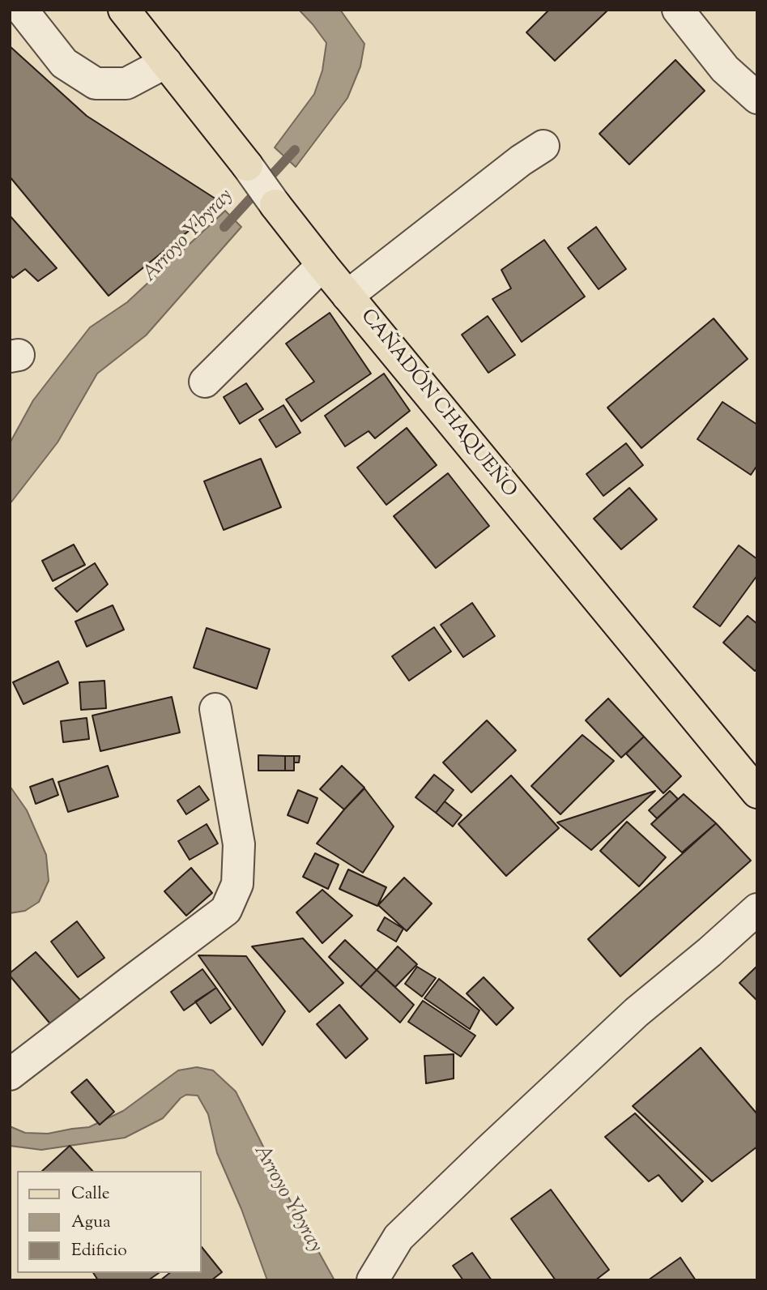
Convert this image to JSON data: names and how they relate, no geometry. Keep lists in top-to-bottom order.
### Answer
{
  "streets": {
    "main road": ["CAÑADÓN CHAQUEÑO"]
  },
  "water": ["Arroyo Ybyray"],
  "legend": ["Calle", "Agua", "Edificio"]
}
